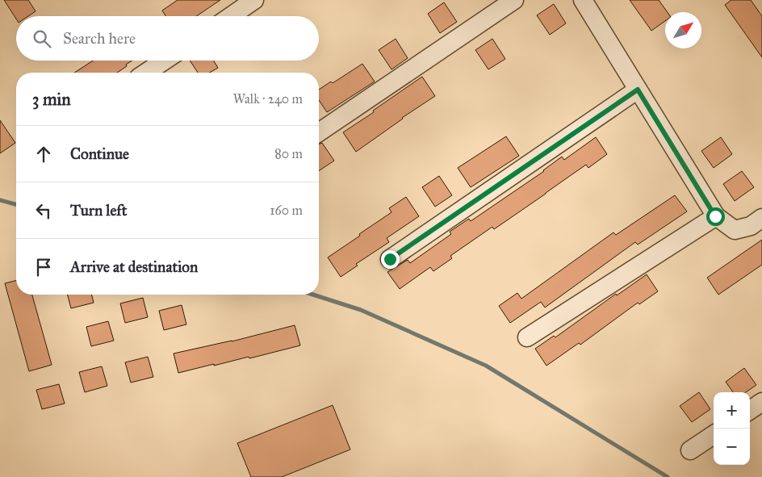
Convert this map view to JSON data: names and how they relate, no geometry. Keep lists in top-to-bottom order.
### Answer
{
  "north": "top right",
  "page": {
    "search": "Search here",
    "heading": ["3 min", "Walk · 240 m"],
    "list": [
      ["Continue", "80 m"],
      ["Turn left", "160 m"],
      "Arrive at destination"
    ],
    "map_buttons": ["+", "−"]
  }
}
